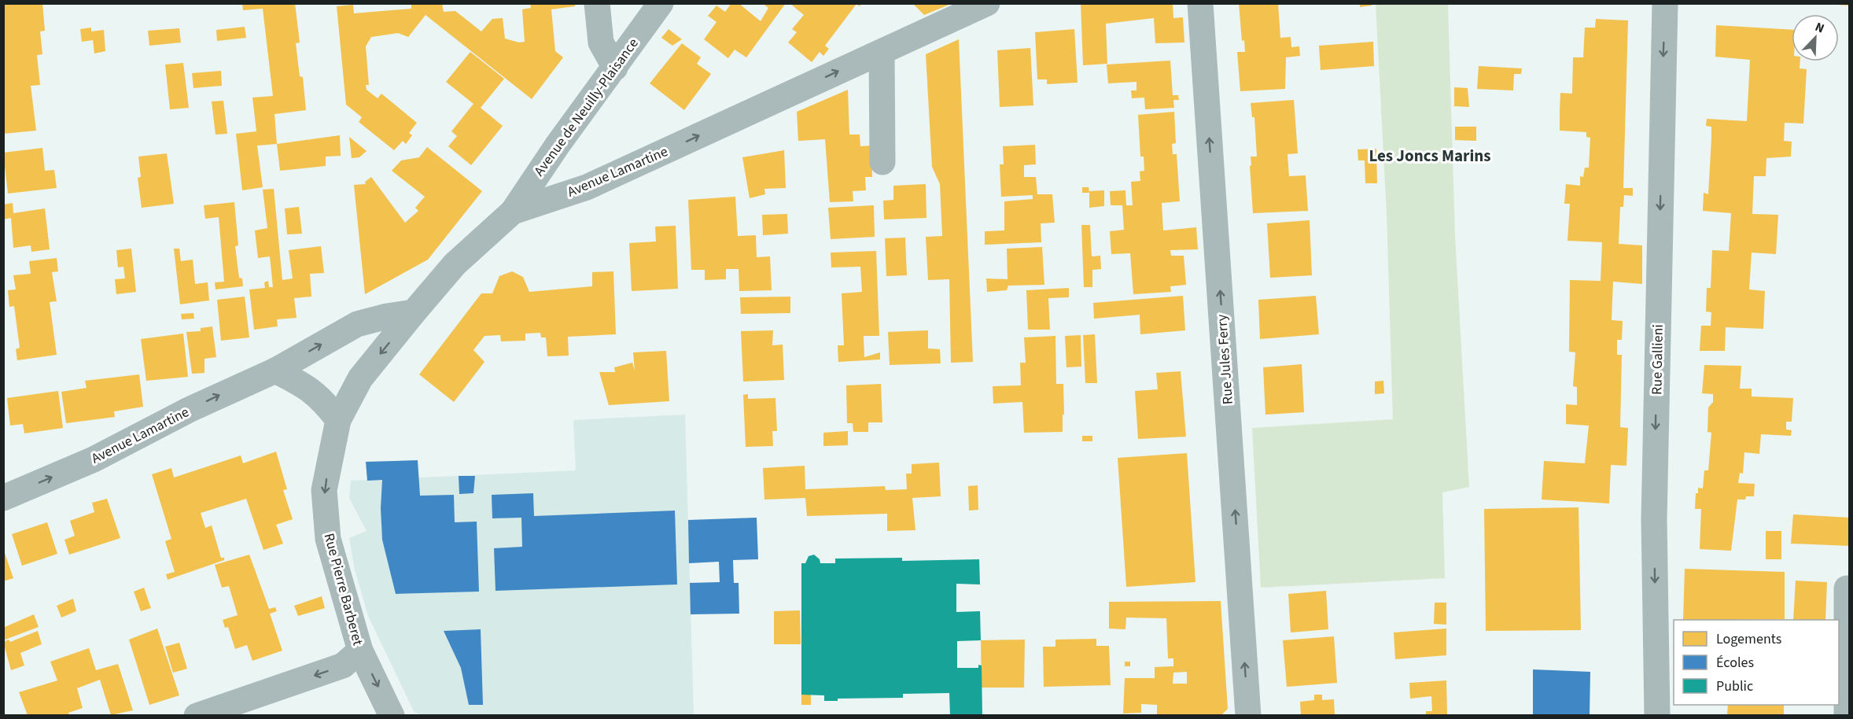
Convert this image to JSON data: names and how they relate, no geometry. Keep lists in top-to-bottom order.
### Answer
{
  "streets": {
    "street": [
      "Avenue de Neuilly-Plaisance",
      "Avenue Lamartine",
      "Rue Jules Ferry",
      "Rue Gallieni",
      "Rue Pierre Barberet"
    ]
  },
  "crossings": [
    ["Avenue de Neuilly-Plaisance", "Avenue Lamartine"],
    ["Avenue Lamartine", "Rue Pierre Barberet"]
  ],
  "one_way": [
    "Avenue Lamartine",
    "Rue Jules Ferry",
    "Rue Gallieni",
    "Rue Pierre Barberet"
  ],
  "districts": ["Les Joncs Marins"],
  "legend": ["Logements", "Écoles", "Public"],
  "north": "top right"
}
